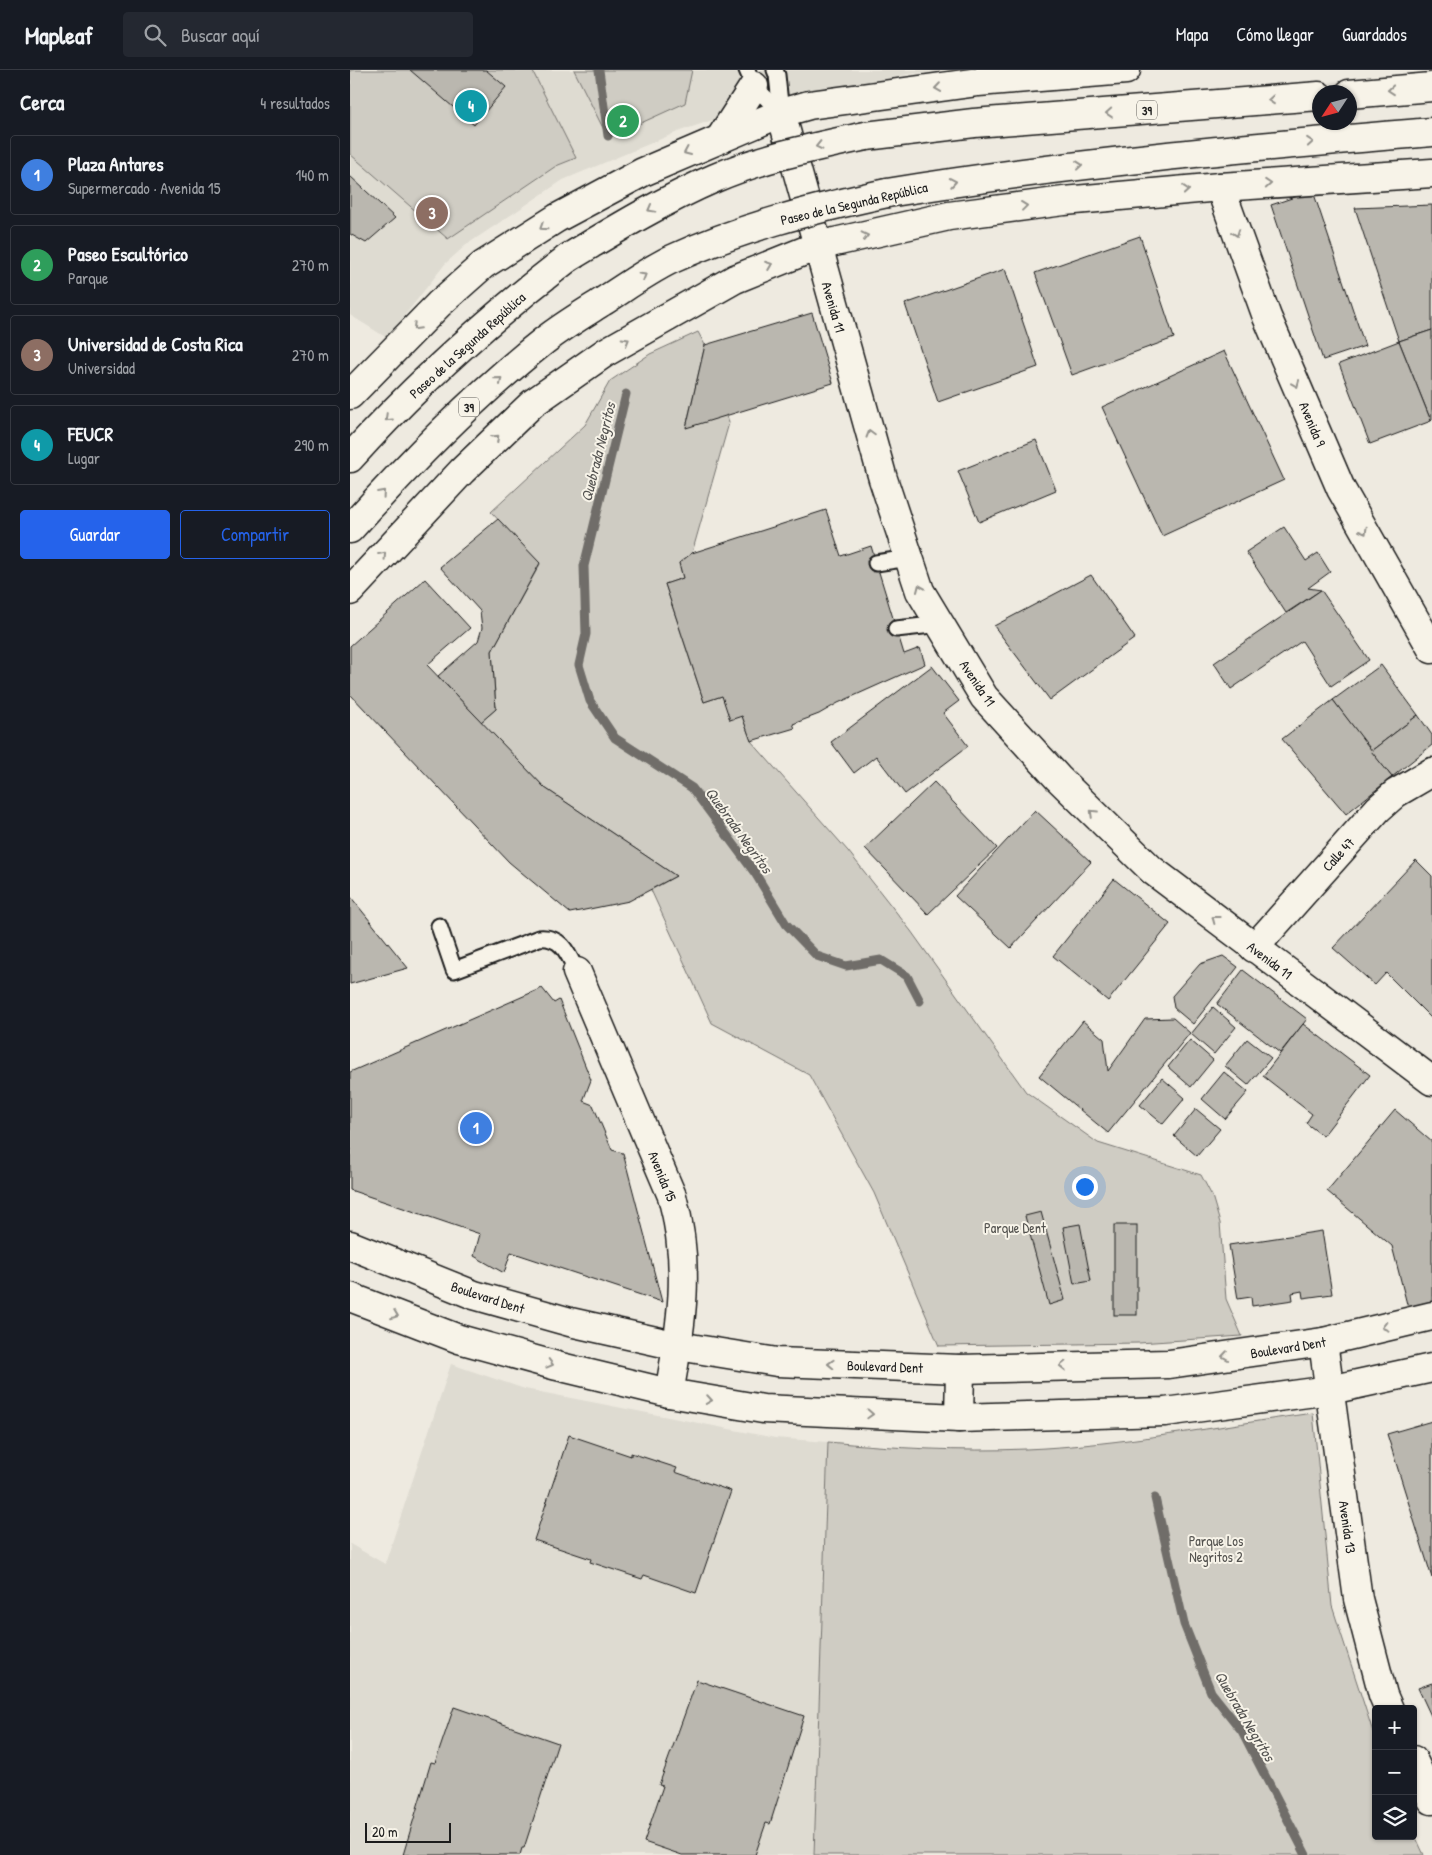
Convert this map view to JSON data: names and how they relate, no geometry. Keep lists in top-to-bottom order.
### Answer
{
  "streets": {
    "main road": [
      "39",
      "Paseo de la Segunda República",
      "Avenida 11",
      "Avenida 9",
      "Calle 47",
      "Avenida 15",
      "Boulevard Dent",
      "Avenida 13"
    ]
  },
  "crossings": [
    ["Avenida 11", "Calle 47"],
    ["Avenida 15", "Boulevard Dent"],
    ["Boulevard Dent", "Avenida 13"]
  ],
  "one_way": ["Avenida 11", "Avenida 9"],
  "water": ["Quebrada Negritos"],
  "parks": ["Parque Dent", "Parque Los Negritos 2"],
  "scale_bar": "20 m",
  "north": "bottom left",
  "page": {
    "header": "Mapleaf",
    "search": "Buscar aquí",
    "nav": ["Mapa", "Cómo llegar", "Guardados"],
    "heading": ["Cerca", "4 resultados"],
    "pins": [
      "4",
      "2",
      "3",
      "1"
    ],
    "list": [
      {
        "mark": "1",
        "name": "Plaza Antares",
        "note": "Supermercado · Avenida 15",
        "value": "140 m"
      },
      {
        "mark": "2",
        "name": "Paseo Escultórico",
        "note": "Parque",
        "value": "270 m"
      },
      {
        "mark": "3",
        "name": "Universidad de Costa Rica",
        "note": "Universidad",
        "value": "270 m"
      },
      {
        "mark": "4",
        "name": "FEUCR",
        "note": "Lugar",
        "value": "290 m"
      }
    ],
    "buttons": ["Guardar", "Compartir"],
    "map_buttons": ["+", "−"],
    "scale": "20 m"
  }
}
